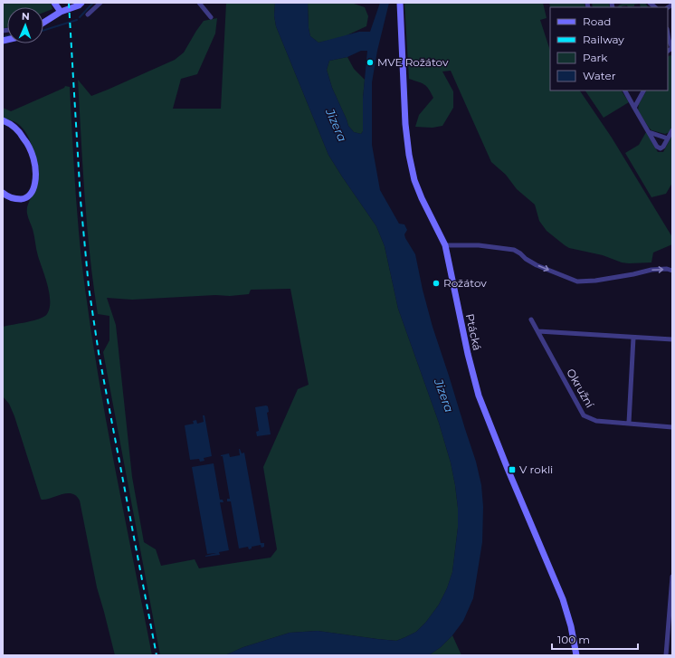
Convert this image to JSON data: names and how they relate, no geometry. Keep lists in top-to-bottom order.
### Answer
{
  "streets": {
    "street": ["Ptácká", "Okružní"]
  },
  "water": ["Jizera"],
  "places": {
    "other": ["MVE Rožátov", "Rožátov"],
    "transit": ["V rokli"]
  },
  "legend": [
    "Road",
    "Railway",
    "Park",
    "Water"
  ],
  "scale_bar": "100 m",
  "north": "top"
}
